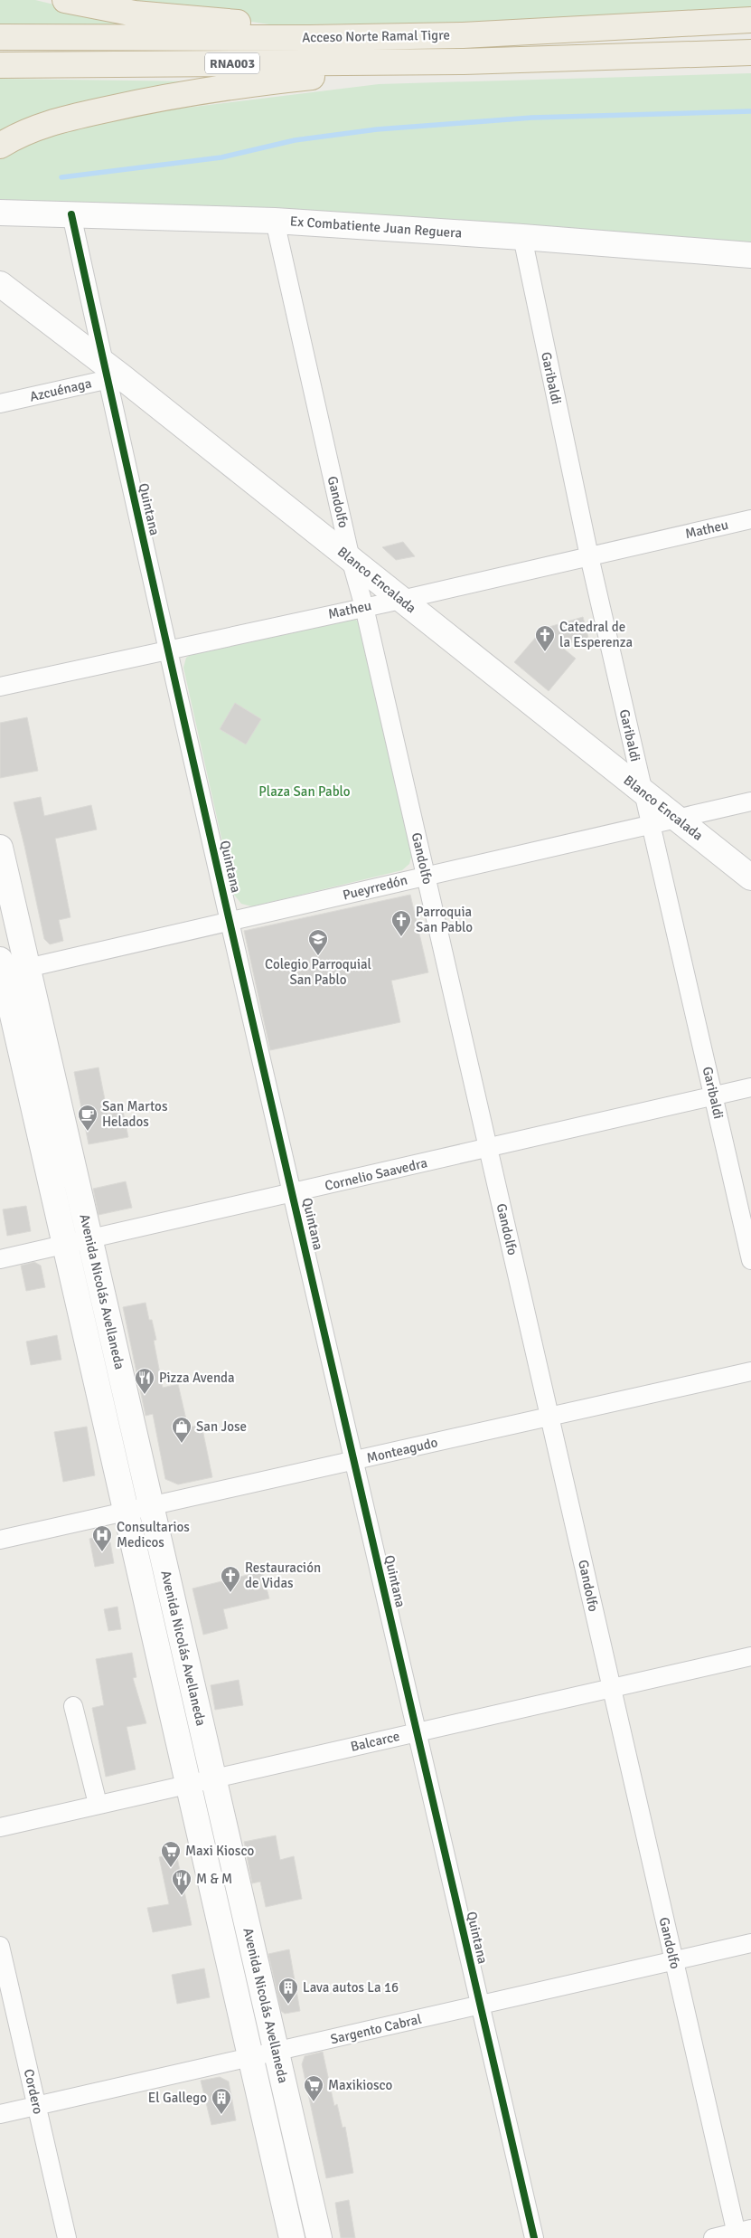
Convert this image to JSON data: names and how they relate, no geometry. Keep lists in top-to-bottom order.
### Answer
{
  "streets": {
    "highway": ["Acceso Norte Ramal Tigre", "RNA003"],
    "main road": ["Ex Combatiente Juan Reguera", "Blanco Encalada", "Avenida Nicolás Avellaneda"],
    "street": [
      "Garibaldi",
      "Azcuénaga",
      "Gandolfo",
      "Quintana",
      "Matheu",
      "Pueyrredón",
      "Cornelio Saavedra",
      "Monteagudo",
      "Balcarce",
      "Sargento Cabral",
      "Cordero"
    ]
  },
  "crossings": [
    ["Ex Combatiente Juan Reguera", "Garibaldi"],
    ["Ex Combatiente Juan Reguera", "Gandolfo"],
    ["Ex Combatiente Juan Reguera", "Quintana"],
    ["Garibaldi", "Matheu"],
    ["Garibaldi", "Blanco Encalada"],
    ["Garibaldi", "Pueyrredón"],
    ["Garibaldi", "Cornelio Saavedra"],
    ["Azcuénaga", "Quintana"],
    ["Azcuénaga", "Blanco Encalada"],
    ["Gandolfo", "Matheu"],
    ["Gandolfo", "Blanco Encalada"],
    ["Gandolfo", "Pueyrredón"],
    ["Gandolfo", "Cornelio Saavedra"],
    ["Gandolfo", "Monteagudo"],
    ["Gandolfo", "Balcarce"],
    ["Gandolfo", "Sargento Cabral"],
    ["Quintana", "Matheu"],
    ["Quintana", "Blanco Encalada"],
    ["Quintana", "Pueyrredón"],
    ["Quintana", "Cornelio Saavedra"],
    ["Quintana", "Monteagudo"],
    ["Quintana", "Balcarce"],
    ["Quintana", "Sargento Cabral"],
    ["Matheu", "Blanco Encalada"],
    ["Blanco Encalada", "Pueyrredón"],
    ["Pueyrredón", "Avenida Nicolás Avellaneda"],
    ["Cornelio Saavedra", "Avenida Nicolás Avellaneda"],
    ["Avenida Nicolás Avellaneda", "Monteagudo"],
    ["Avenida Nicolás Avellaneda", "Balcarce"],
    ["Avenida Nicolás Avellaneda", "Sargento Cabral"],
    ["Sargento Cabral", "Cordero"]
  ],
  "parks": ["Plaza San Pablo"],
  "places": {
    "church": ["Catedral de la Esperenza", "Parroquia San Pablo", "Restauración de Vidas"],
    "school or university": ["Colegio Parroquial San Pablo"],
    "cafe": ["San Martos Helados"],
    "restaurant": ["Pizza Avenda", "M & M"],
    "shop": ["San Jose"],
    "hospital": ["Consultarios Medicos"],
    "supermarket": ["Maxi Kiosco", "Maxikiosco"],
    "building": ["Lava autos La 16", "El Gallego"]
  }
}
